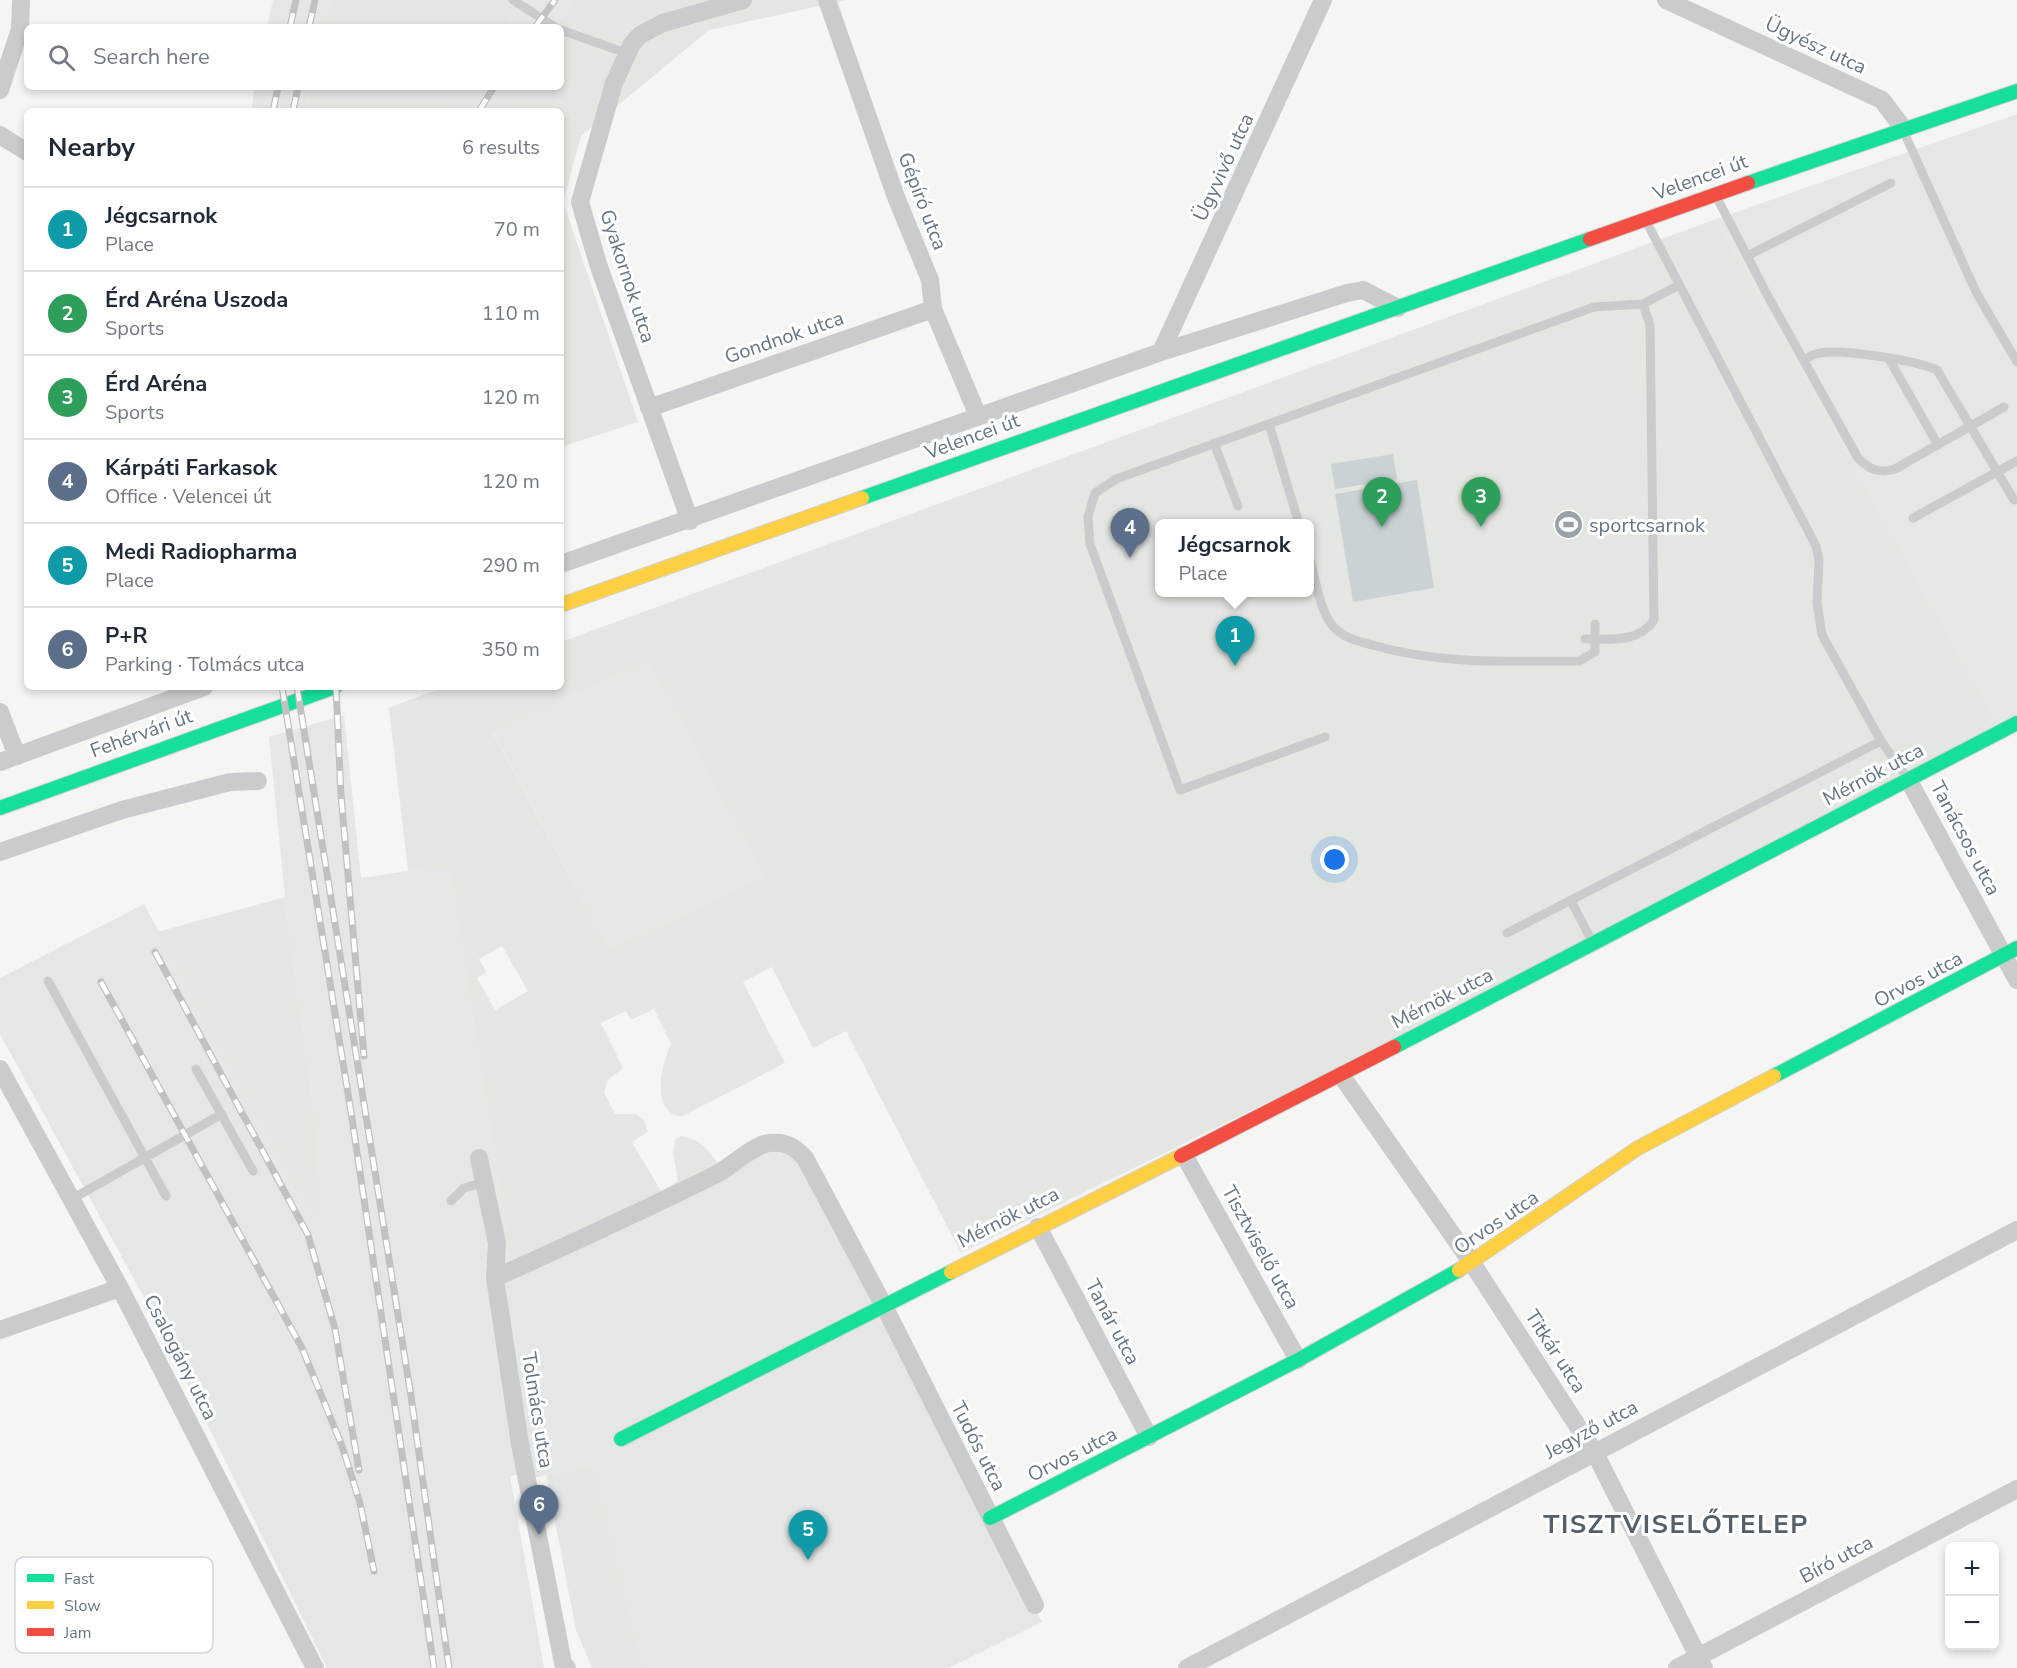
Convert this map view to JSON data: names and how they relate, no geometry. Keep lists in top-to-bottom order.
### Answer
{
  "streets": {
    "street": [
      "Ügyész utca",
      "Ügyvivő utca",
      "Velencei út",
      "Gépíró utca",
      "Gyakornok utca",
      "Gondnok utca",
      "Fehérvári út",
      "Mérnök utca",
      "Tanácsos utca",
      "Orvos utca",
      "Tisztviselő utca",
      "Tanár utca",
      "Titkár utca",
      "Csalogány utca",
      "Tolmács utca",
      "Jegyző utca",
      "Tudós utca",
      "Bíró utca"
    ]
  },
  "crossings": [
    ["Ügyész utca", "Velencei út"],
    ["Ügyvivő utca", "Velencei út"],
    ["Velencei út", "Gépíró utca"],
    ["Velencei út", "Gyakornok utca"],
    ["Gépíró utca", "Gondnok utca"],
    ["Gyakornok utca", "Gondnok utca"],
    ["Mérnök utca", "Tanácsos utca"],
    ["Mérnök utca", "Tisztviselő utca"],
    ["Mérnök utca", "Tanár utca"],
    ["Mérnök utca", "Titkár utca"],
    ["Mérnök utca", "Tudós utca"],
    ["Tanácsos utca", "Orvos utca"],
    ["Orvos utca", "Tisztviselő utca"],
    ["Orvos utca", "Tanár utca"],
    ["Orvos utca", "Titkár utca"],
    ["Orvos utca", "Tudós utca"],
    ["Titkár utca", "Jegyző utca"],
    ["Titkár utca", "Bíró utca"]
  ],
  "districts": ["TISZTVISELŐTELEP"],
  "places": {
    "sports": ["sportcsarnok"]
  },
  "legend": ["Fast", "Slow", "Jam"],
  "page": {
    "search": "Search here",
    "heading": ["Nearby", "6 results"],
    "list": [
      {
        "mark": "1",
        "name": "Jégcsarnok",
        "note": "Place",
        "value": "70 m"
      },
      {
        "mark": "2",
        "name": "Érd Aréna Uszoda",
        "note": "Sports",
        "value": "110 m"
      },
      {
        "mark": "3",
        "name": "Érd Aréna",
        "note": "Sports",
        "value": "120 m"
      },
      {
        "mark": "4",
        "name": "Kárpáti Farkasok",
        "note": "Office · Velencei út",
        "value": "120 m"
      },
      {
        "mark": "5",
        "name": "Medi Radiopharma",
        "note": "Place",
        "value": "290 m"
      },
      {
        "mark": "6",
        "name": "P+R",
        "note": "Parking · Tolmács utca",
        "value": "350 m"
      }
    ],
    "pins": [
      "2",
      "3",
      "4",
      "1",
      "6",
      "5"
    ],
    "popup": ["Jégcsarnok", "Place"],
    "map_buttons": ["+", "−"]
  }
}
